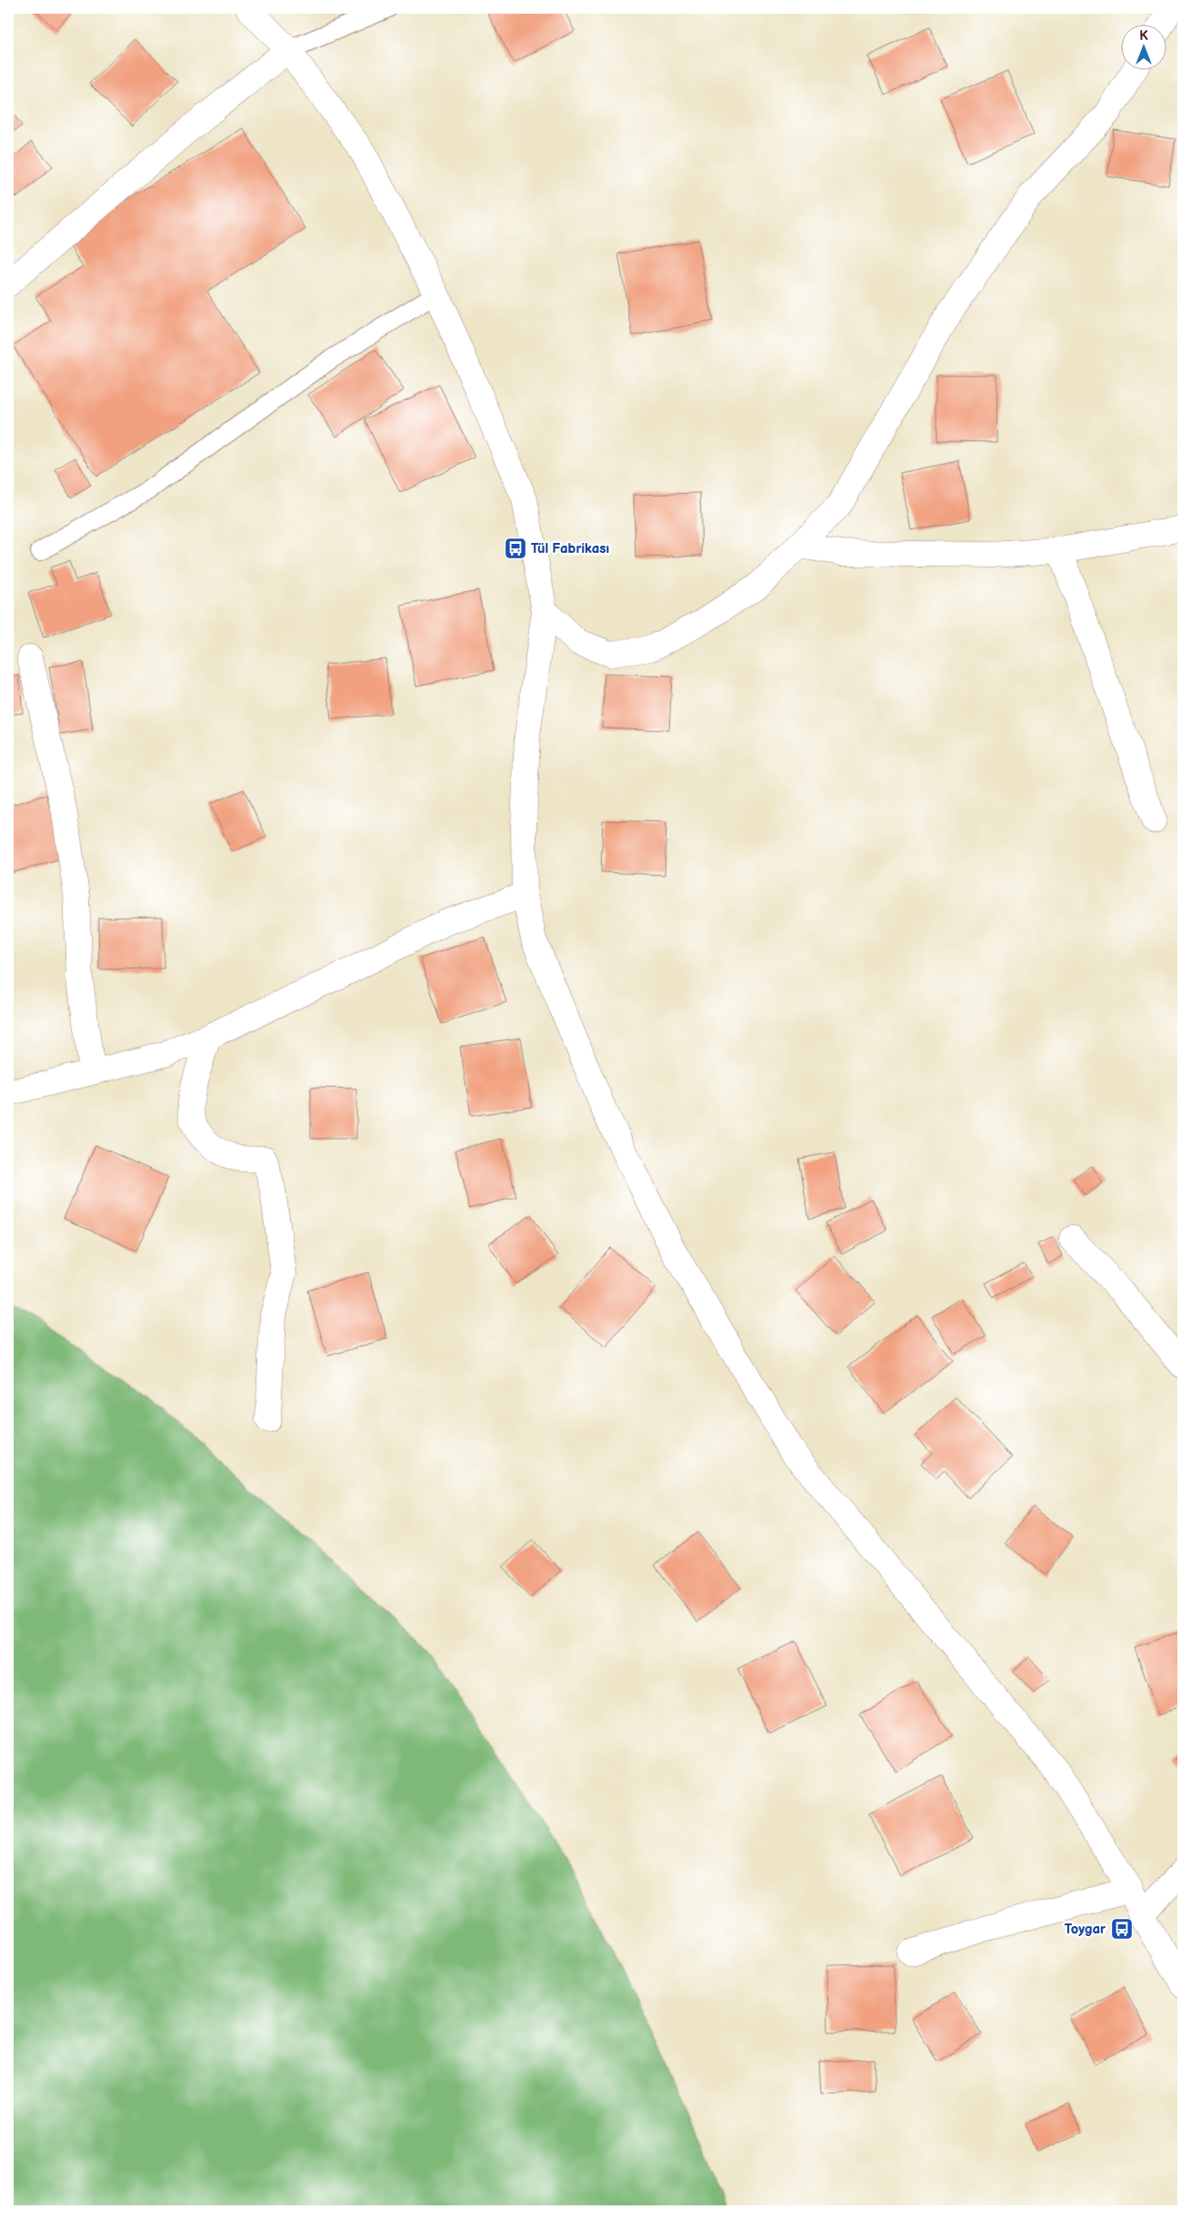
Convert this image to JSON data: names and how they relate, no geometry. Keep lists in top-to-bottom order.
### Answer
{
  "places": {
    "bus stop": ["Tül Fabrikası", "Toygar"]
  },
  "north": "top"
}
